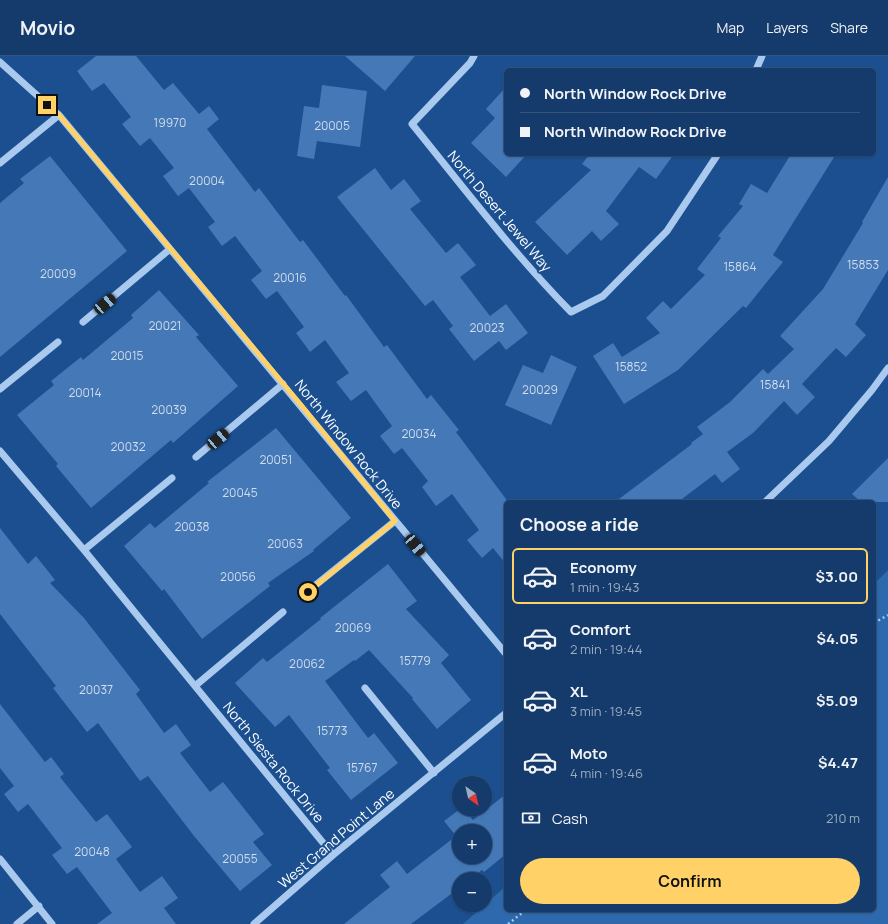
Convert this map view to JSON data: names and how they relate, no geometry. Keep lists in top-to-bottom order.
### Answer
{
  "streets": {
    "street": [
      "North Desert Jewel Way",
      "North Window Rock Drive",
      "North Siesta Rock Drive",
      "West Grand Point Lane"
    ]
  },
  "crossings": [
    ["North Siesta Rock Drive", "West Grand Point Lane"]
  ],
  "house_numbers": [
    "19970",
    "20005",
    "20004",
    "15853",
    "15864",
    "20009",
    "20016",
    "20021",
    "20023",
    "20015",
    "15852",
    "15841",
    "20029",
    "20014",
    "20039",
    "20034",
    "20032",
    "20051",
    "20045",
    "20038",
    "20063",
    "20056",
    "20069",
    "15779",
    "20062",
    "20037",
    "15773",
    "15767",
    "20048",
    "20055"
  ],
  "north": "bottom right",
  "page": {
    "header": "Movio",
    "nav": ["Map", "Layers", "Share"],
    "banner": ["North Window Rock Drive", "North Window Rock Drive"],
    "heading": "Choose a ride",
    "list": [
      {
        "name": "Economy",
        "note": "1 min · 19:43",
        "value": "$3.00"
      },
      {
        "name": "Comfort",
        "note": "2 min · 19:44",
        "value": "$4.05"
      },
      {
        "name": "XL",
        "note": "3 min · 19:45",
        "value": "$5.09"
      },
      {
        "name": "Moto",
        "note": "4 min · 19:46",
        "value": "$4.47"
      }
    ],
    "map_buttons": ["+", "−"],
    "pay": ["Cash", "210 m"],
    "buttons": "Confirm"
  }
}
